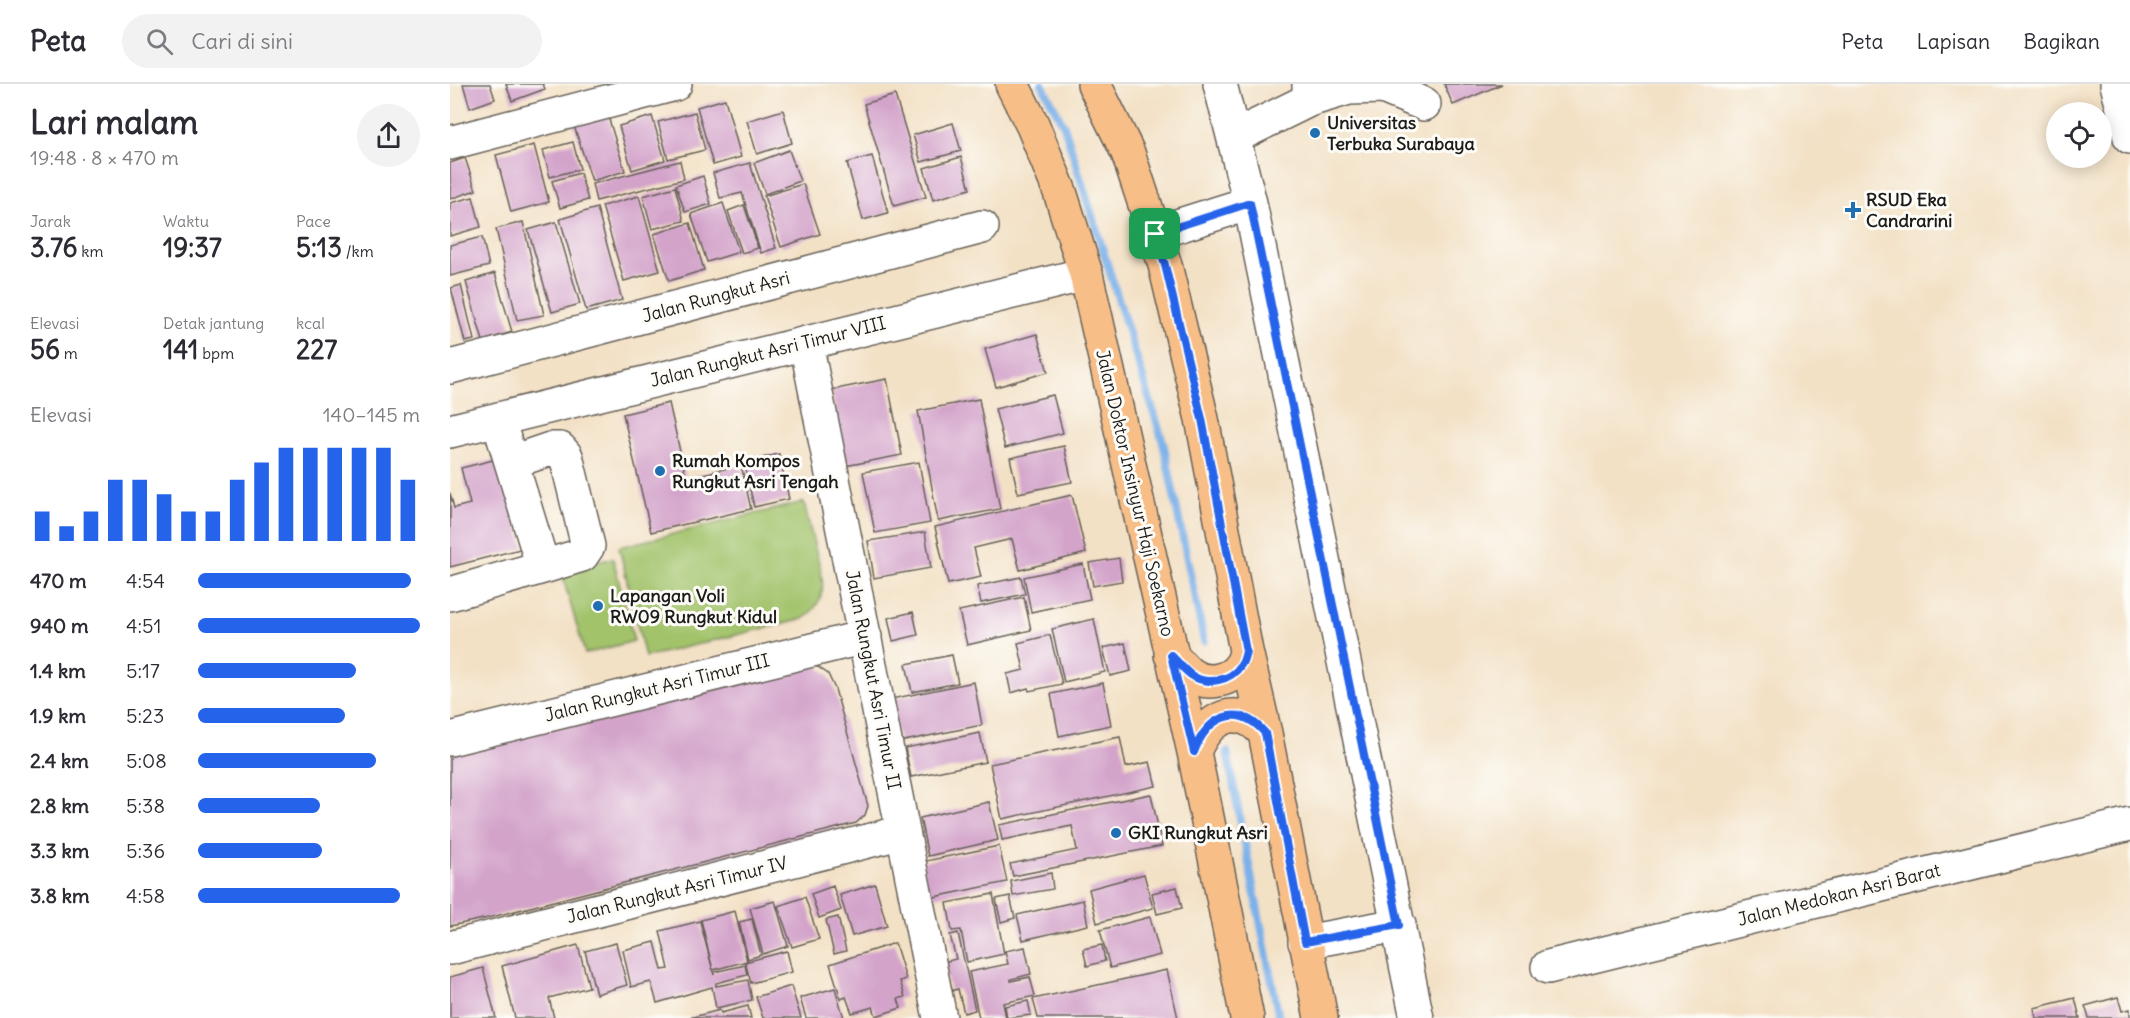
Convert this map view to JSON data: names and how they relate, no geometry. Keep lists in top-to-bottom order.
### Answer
{
  "streets": {
    "main road": ["Jalan Doktor Insinyur Haji Soekarno"],
    "street": [
      "Jalan Rungkut Asri",
      "Jalan Rungkut Asri Timur VIII",
      "Jalan Rungkut Asri Timur II",
      "Jalan Rungkut Asri Timur III",
      "Jalan Rungkut Asri Timur IV",
      "Jalan Medokan Asri Barat"
    ]
  },
  "crossings": [
    ["Jalan Rungkut Asri Timur VIII", "Jalan Doktor Insinyur Haji Soekarno"],
    ["Jalan Rungkut Asri Timur VIII", "Jalan Rungkut Asri Timur II"],
    ["Jalan Rungkut Asri Timur II", "Jalan Rungkut Asri Timur III"],
    ["Jalan Rungkut Asri Timur II", "Jalan Rungkut Asri Timur IV"]
  ],
  "places": {
    "other": [
      "Universitas Terbuka Surabaya",
      "Rumah Kompos Rungkut Asri Tengah",
      "Lapangan Voli RW09 Rungkut Kidul",
      "GKI Rungkut Asri"
    ],
    "health": ["RSUD Eka Candrarini"]
  },
  "page": {
    "header": "Peta",
    "search": "Cari di sini",
    "nav": ["Peta", "Lapisan", "Bagikan"],
    "heading": ["Lari malam", "19:48 · 8 × 470 m"],
    "stats": [
      ["Jarak", "3.76 km"],
      ["Waktu", "19:37"],
      ["Pace", "5:13 /km"],
      ["Elevasi", "56 m"],
      ["Detak jantung", "141 bpm"],
      ["kcal", "227"]
    ],
    "chart": ["Elevasi", "140–145 m"],
    "list": [
      {
        "name": "470 m",
        "note": "4:54"
      },
      {
        "name": "940 m",
        "note": "4:51"
      },
      {
        "name": "1.4 km",
        "note": "5:17"
      },
      {
        "name": "1.9 km",
        "note": "5:23"
      },
      {
        "name": "2.4 km",
        "note": "5:08"
      },
      {
        "name": "2.8 km",
        "note": "5:38"
      },
      {
        "name": "3.3 km",
        "note": "5:36"
      },
      {
        "name": "3.8 km",
        "note": "4:58"
      }
    ]
  }
}
